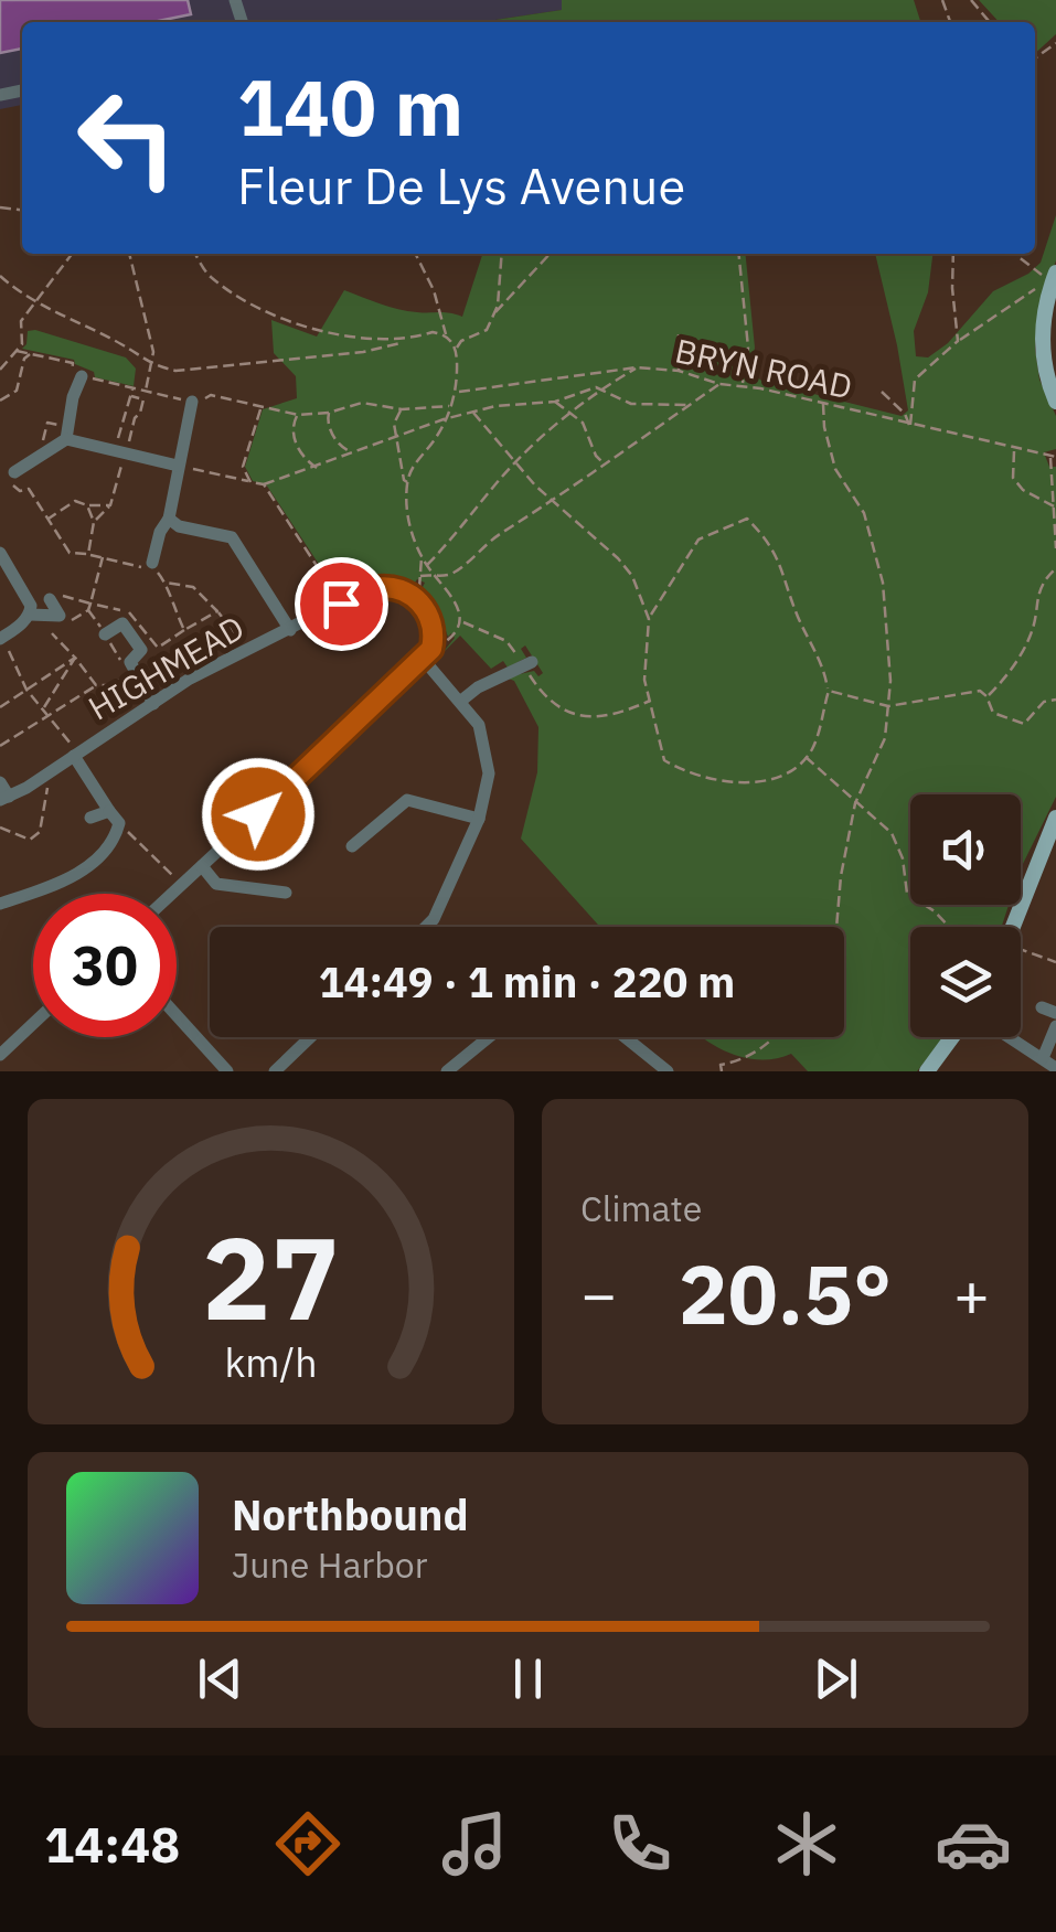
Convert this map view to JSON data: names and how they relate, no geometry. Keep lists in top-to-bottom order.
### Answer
{
  "streets": {
    "street": ["HIGHMEAD"],
    "path": ["BRYN ROAD"]
  },
  "page": {
    "turn": ["140 m", "Fleur De Lys Avenue"],
    "limit": "30",
    "trip": "14:49 · 1 min · 220 m",
    "tile": "Climate",
    "heat": ["−", "20.5°", "+"],
    "song": ["Northbound", "June Harbor"],
    "tabs": "14:48",
    "gauge": ["27", "km/h"]
  }
}
